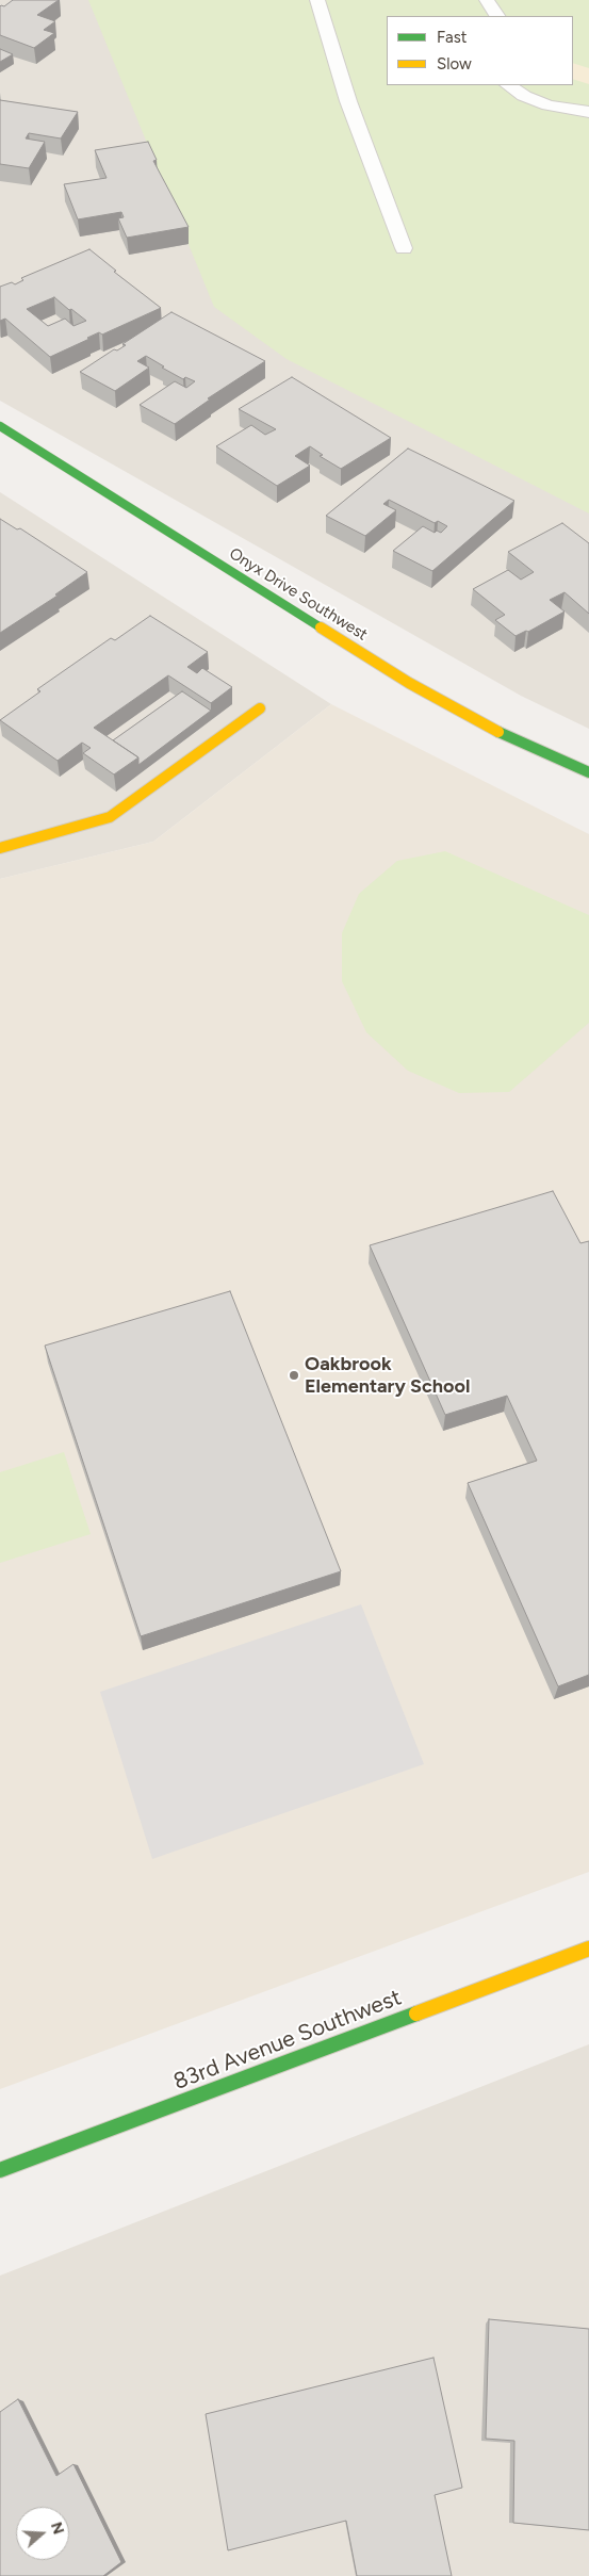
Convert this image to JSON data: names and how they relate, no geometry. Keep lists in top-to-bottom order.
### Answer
{
  "streets": {
    "street": ["Onyx Drive Southwest", "83rd Avenue Southwest"]
  },
  "places": ["Oakbrook Elementary School"],
  "legend": ["Fast", "Slow"],
  "north": "right"
}
